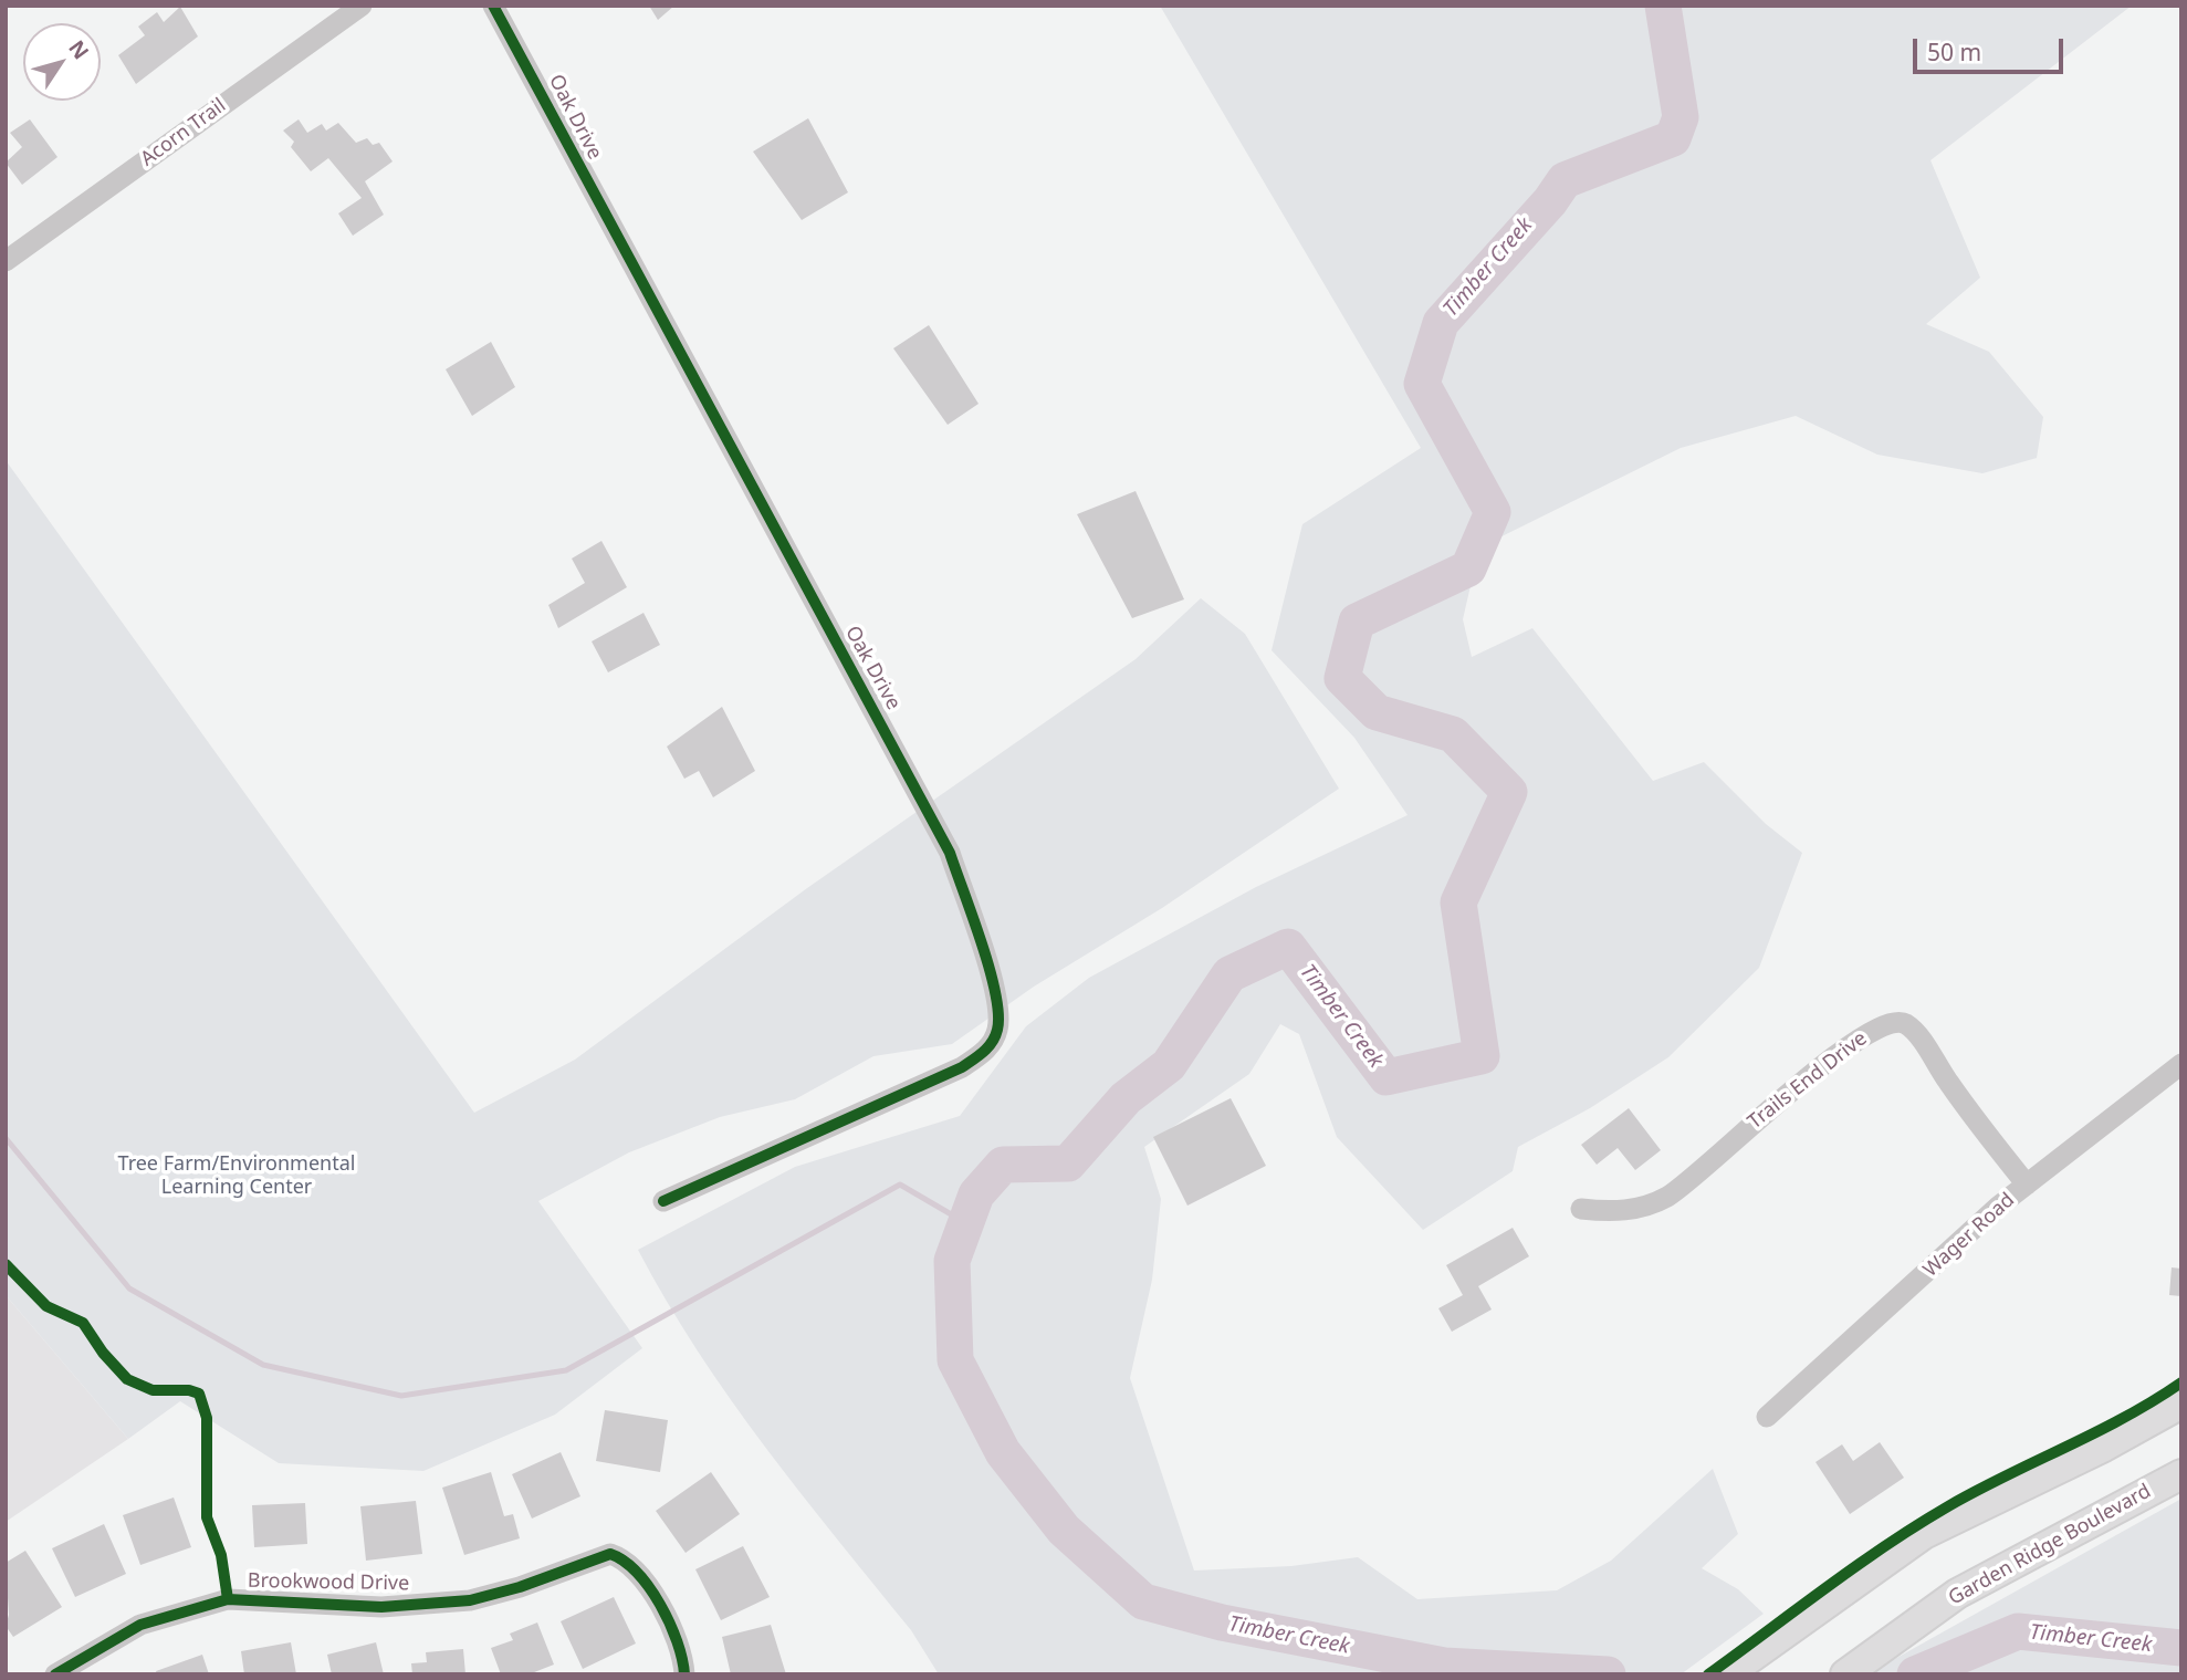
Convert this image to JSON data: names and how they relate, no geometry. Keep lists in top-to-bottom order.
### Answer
{
  "streets": {
    "main road": ["Garden Ridge Boulevard"],
    "street": [
      "Oak Drive",
      "Acorn Trail",
      "Trails End Drive",
      "Wager Road",
      "Brookwood Drive"
    ]
  },
  "crossings": [
    ["Trails End Drive", "Wager Road"]
  ],
  "water": ["Timber Creek"],
  "parks": ["Tree Farm/Environmental Learning Center"],
  "scale_bar": "50 m",
  "north": "top right"
}
